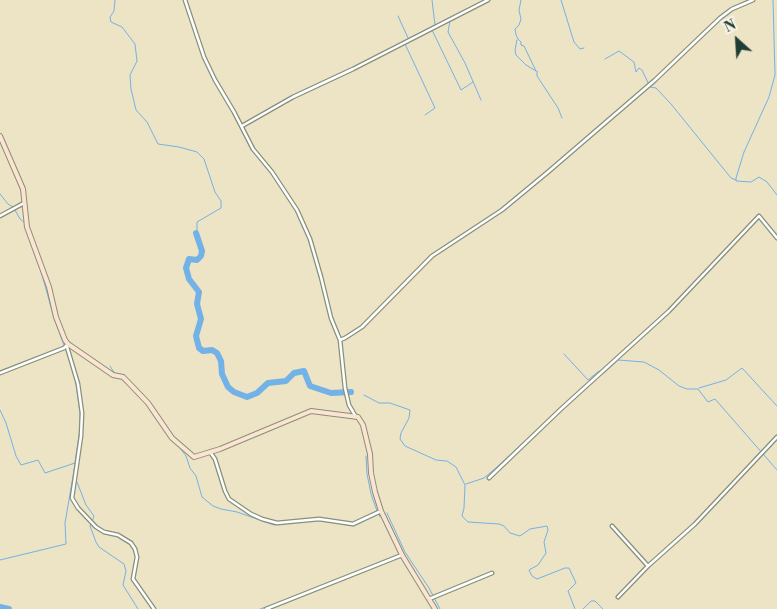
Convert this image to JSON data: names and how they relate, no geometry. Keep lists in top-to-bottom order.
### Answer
{
  "north": "top left"
}
